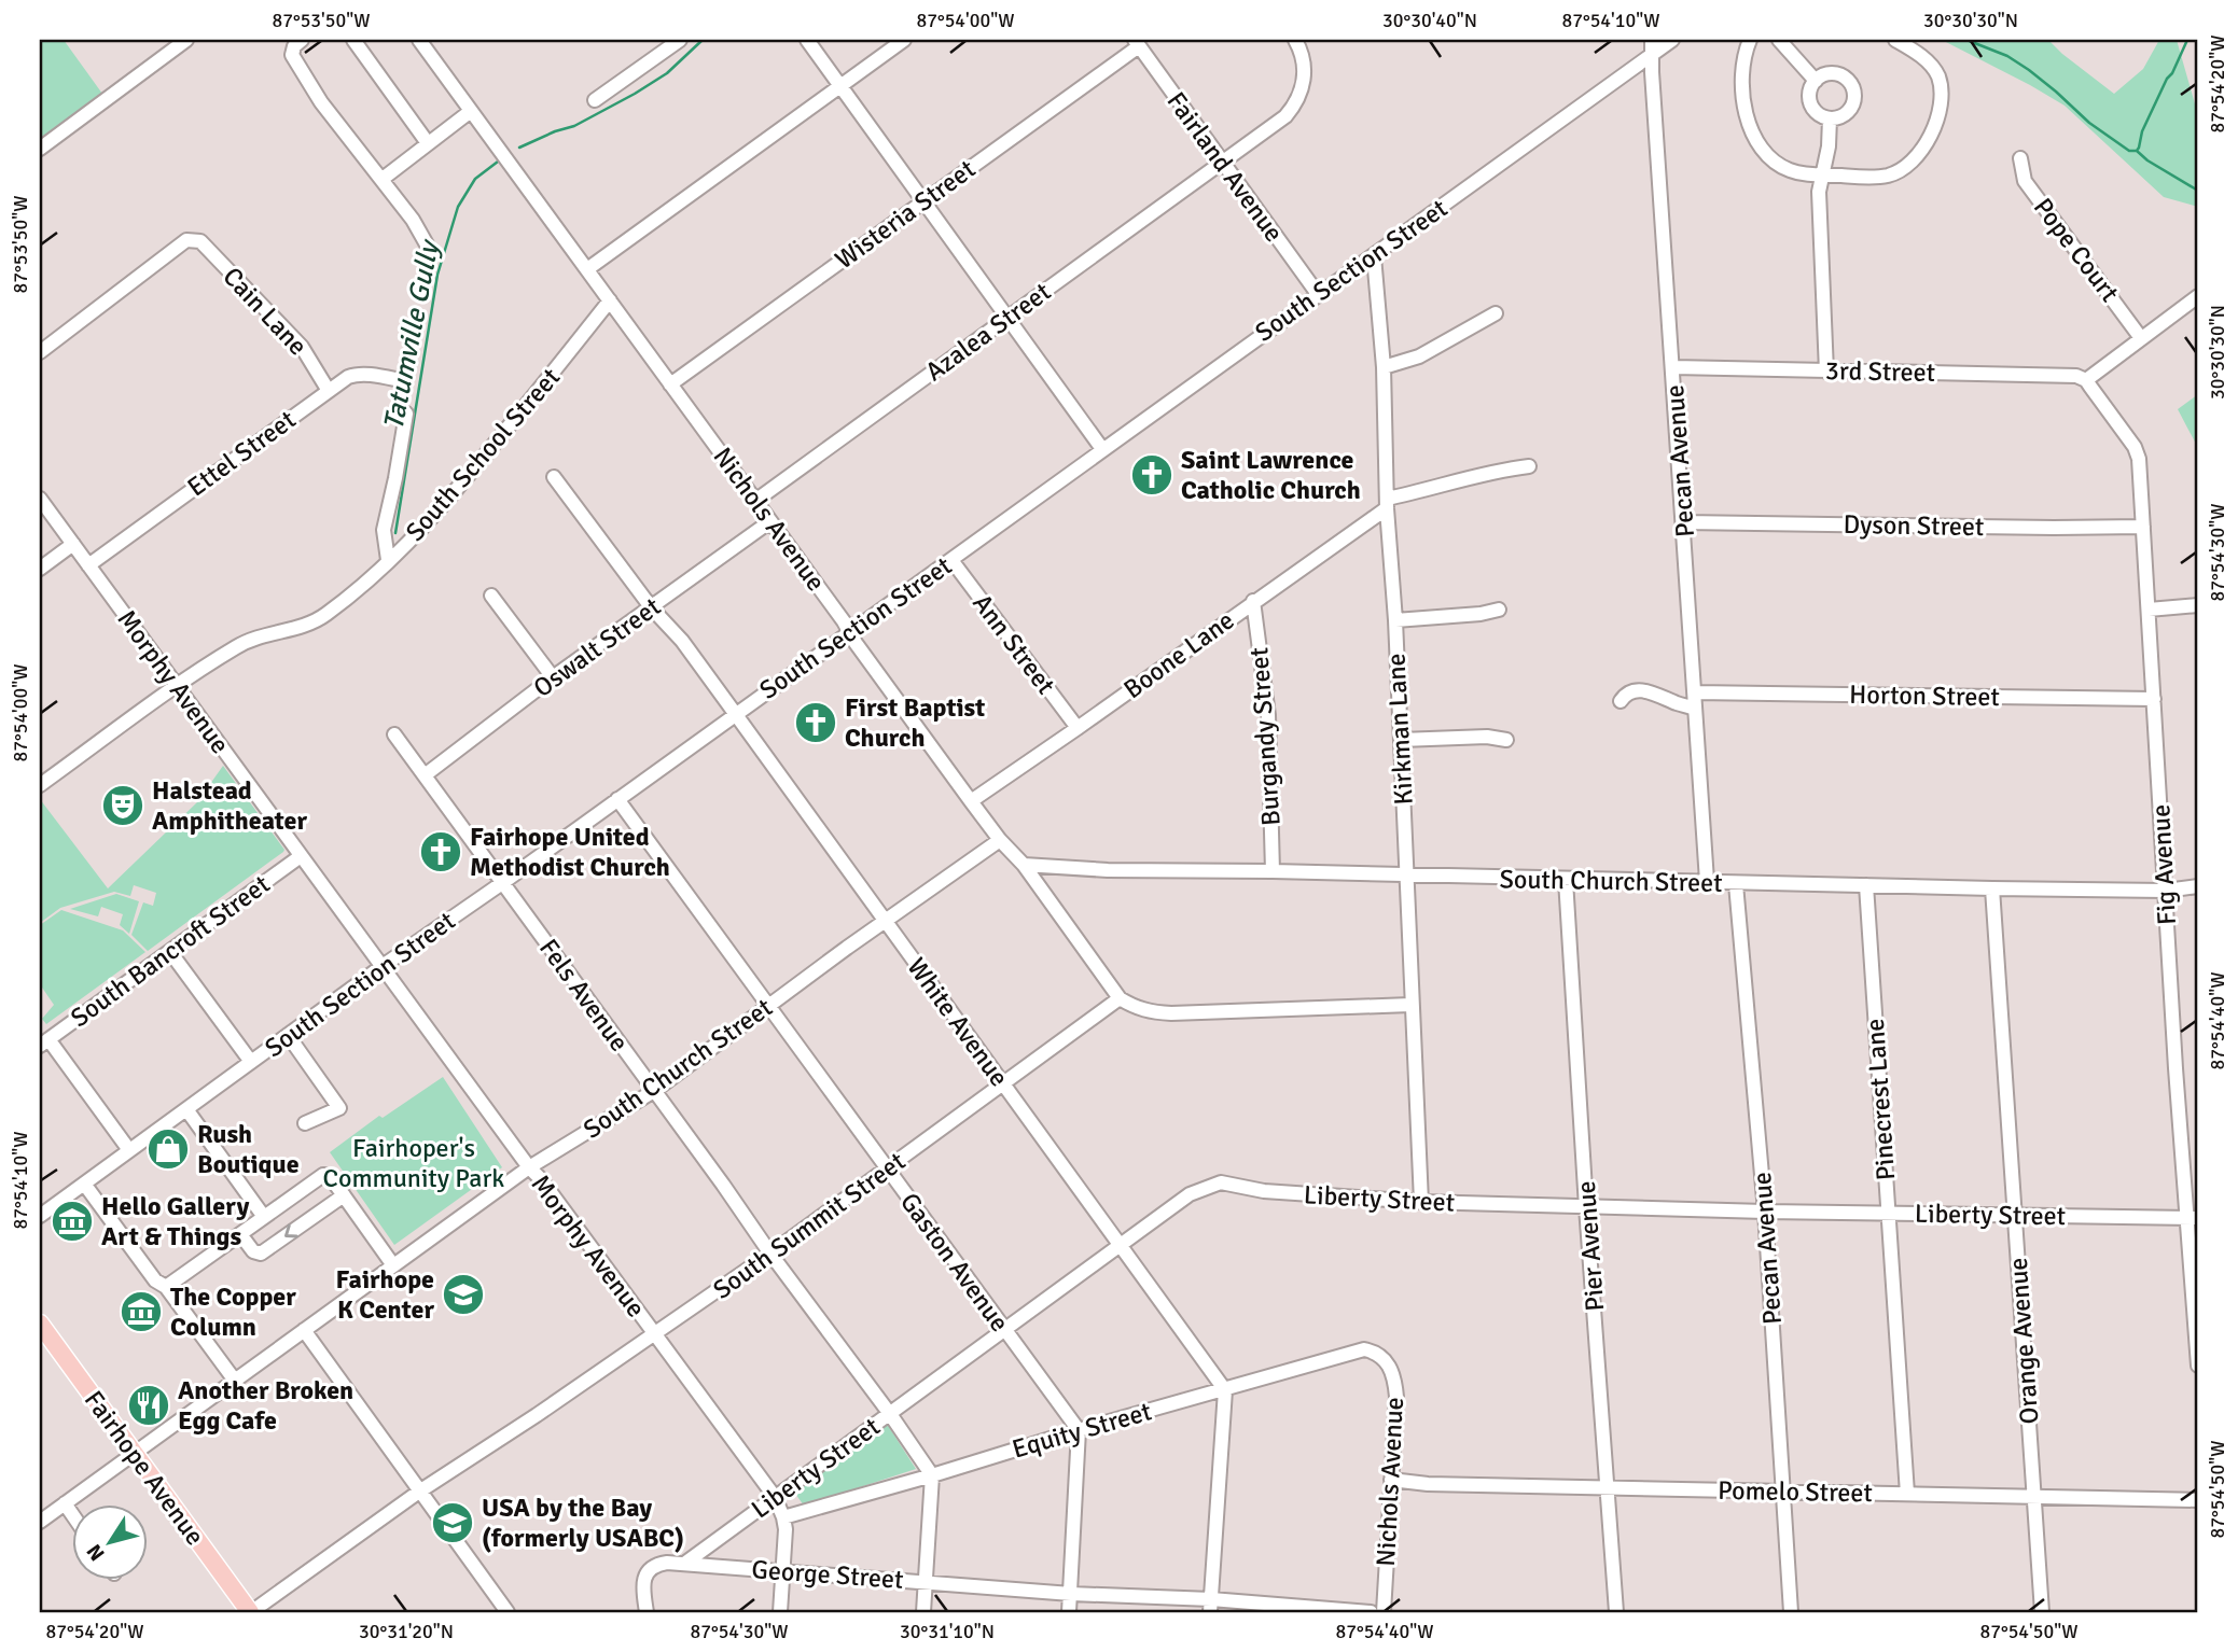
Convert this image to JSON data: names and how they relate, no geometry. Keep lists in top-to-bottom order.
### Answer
{
  "streets": {
    "main road": ["Fairhope Avenue"],
    "street": [
      "Fairland Avenue",
      "Wisteria Street",
      "Pope Court",
      "South Section Street",
      "Cain Lane",
      "Azalea Street",
      "3rd Street",
      "Ettel Street",
      "South School Street",
      "Pecan Avenue",
      "Nichols Avenue",
      "Dyson Street",
      "Ann Street",
      "Oswalt Street",
      "Boone Lane",
      "Morphy Avenue",
      "Horton Street",
      "Kirkman Lane",
      "Burgandy Street",
      "Fig Avenue",
      "South Church Street",
      "South Bancroft Street",
      "Fels Avenue",
      "White Avenue",
      "Pinecrest Lane",
      "Liberty Street",
      "South Summit Street",
      "Pier Avenue",
      "Gaston Avenue",
      "Orange Avenue",
      "Equity Street",
      "Pomelo Street",
      "George Street"
    ]
  },
  "crossings": [
    ["Fairland Avenue", "Wisteria Street"],
    ["Fairland Avenue", "South Section Street"],
    ["Fairland Avenue", "Azalea Street"],
    ["Wisteria Street", "Nichols Avenue"],
    ["South Section Street", "Pecan Avenue"],
    ["South Section Street", "Nichols Avenue"],
    ["South Section Street", "Ann Street"],
    ["South Section Street", "Morphy Avenue"],
    ["South Section Street", "Kirkman Lane"],
    ["South Section Street", "Fels Avenue"],
    ["South Section Street", "White Avenue"],
    ["South Section Street", "Gaston Avenue"],
    ["Cain Lane", "Ettel Street"],
    ["Azalea Street", "Nichols Avenue"],
    ["3rd Street", "Pecan Avenue"],
    ["3rd Street", "Fig Avenue"],
    ["Ettel Street", "Morphy Avenue"],
    ["South School Street", "Nichols Avenue"],
    ["South School Street", "Morphy Avenue"],
    ["Pecan Avenue", "Dyson Street"],
    ["Pecan Avenue", "Horton Street"],
    ["Pecan Avenue", "South Church Street"],
    ["Pecan Avenue", "Liberty Street"],
    ["Pecan Avenue", "Pomelo Street"],
    ["Nichols Avenue", "Oswalt Street"],
    ["Nichols Avenue", "Boone Lane"],
    ["Nichols Avenue", "South Church Street"],
    ["Nichols Avenue", "South Summit Street"],
    ["Nichols Avenue", "Equity Street"],
    ["Nichols Avenue", "Pomelo Street"],
    ["Dyson Street", "Fig Avenue"],
    ["Ann Street", "Boone Lane"],
    ["Oswalt Street", "Fels Avenue"],
    ["Oswalt Street", "White Avenue"],
    ["Boone Lane", "Kirkman Lane"],
    ["Boone Lane", "Burgandy Street"],
    ["Morphy Avenue", "South Church Street"],
    ["Morphy Avenue", "South Bancroft Street"],
    ["Morphy Avenue", "Liberty Street"],
    ["Morphy Avenue", "South Summit Street"],
    ["Morphy Avenue", "Equity Street"],
    ["Morphy Avenue", "George Street"],
    ["Horton Street", "Fig Avenue"],
    ["Kirkman Lane", "South Church Street"],
    ["Kirkman Lane", "Liberty Street"],
    ["Burgandy Street", "South Church Street"],
    ["Fig Avenue", "South Church Street"],
    ["Fig Avenue", "Liberty Street"],
    ["South Church Street", "Fels Avenue"],
    ["South Church Street", "White Avenue"],
    ["South Church Street", "Pinecrest Lane"],
    ["South Church Street", "Pier Avenue"],
    ["South Church Street", "Gaston Avenue"],
    ["South Church Street", "Orange Avenue"],
    ["South Church Street", "Fairhope Avenue"],
    ["Fels Avenue", "Liberty Street"],
    ["Fels Avenue", "South Summit Street"],
    ["Fels Avenue", "Equity Street"],
    ["White Avenue", "Liberty Street"],
    ["White Avenue", "South Summit Street"],
    ["White Avenue", "Equity Street"],
    ["Pinecrest Lane", "Liberty Street"],
    ["Pinecrest Lane", "Pomelo Street"],
    ["Liberty Street", "Pier Avenue"],
    ["Liberty Street", "Gaston Avenue"],
    ["Liberty Street", "Orange Avenue"],
    ["Liberty Street", "George Street"],
    ["South Summit Street", "Gaston Avenue"],
    ["South Summit Street", "Fairhope Avenue"],
    ["Pier Avenue", "Pomelo Street"],
    ["Gaston Avenue", "Equity Street"],
    ["Orange Avenue", "Pomelo Street"]
  ],
  "water": ["Tatumville Gully"],
  "parks": ["Fairhoper's Community Park"],
  "places": {
    "church": ["Saint Lawrence Catholic Church", "First Baptist Church", "Fairhope United Methodist Church"],
    "theatre": ["Halstead Amphitheater"],
    "shop": ["Rush Boutique"],
    "museum": ["Hello Gallery Art & Things", "The Copper Column"],
    "school or university": ["Fairhope K Center", "USA by the Bay (formerly USABC)"],
    "restaurant": ["Another Broken Egg Cafe"]
  },
  "north": "bottom left",
  "coordinates": [
    "87°53'50\"W",
    "87°54'00\"W",
    "30°30'40\"N",
    "87°54'10\"W",
    "30°30'30\"N",
    "87°54'20\"W",
    "87°54'30\"W",
    "87°54'40\"W",
    "87°54'50\"W",
    "30°31'20\"N",
    "30°31'10\"N"
  ]
}
